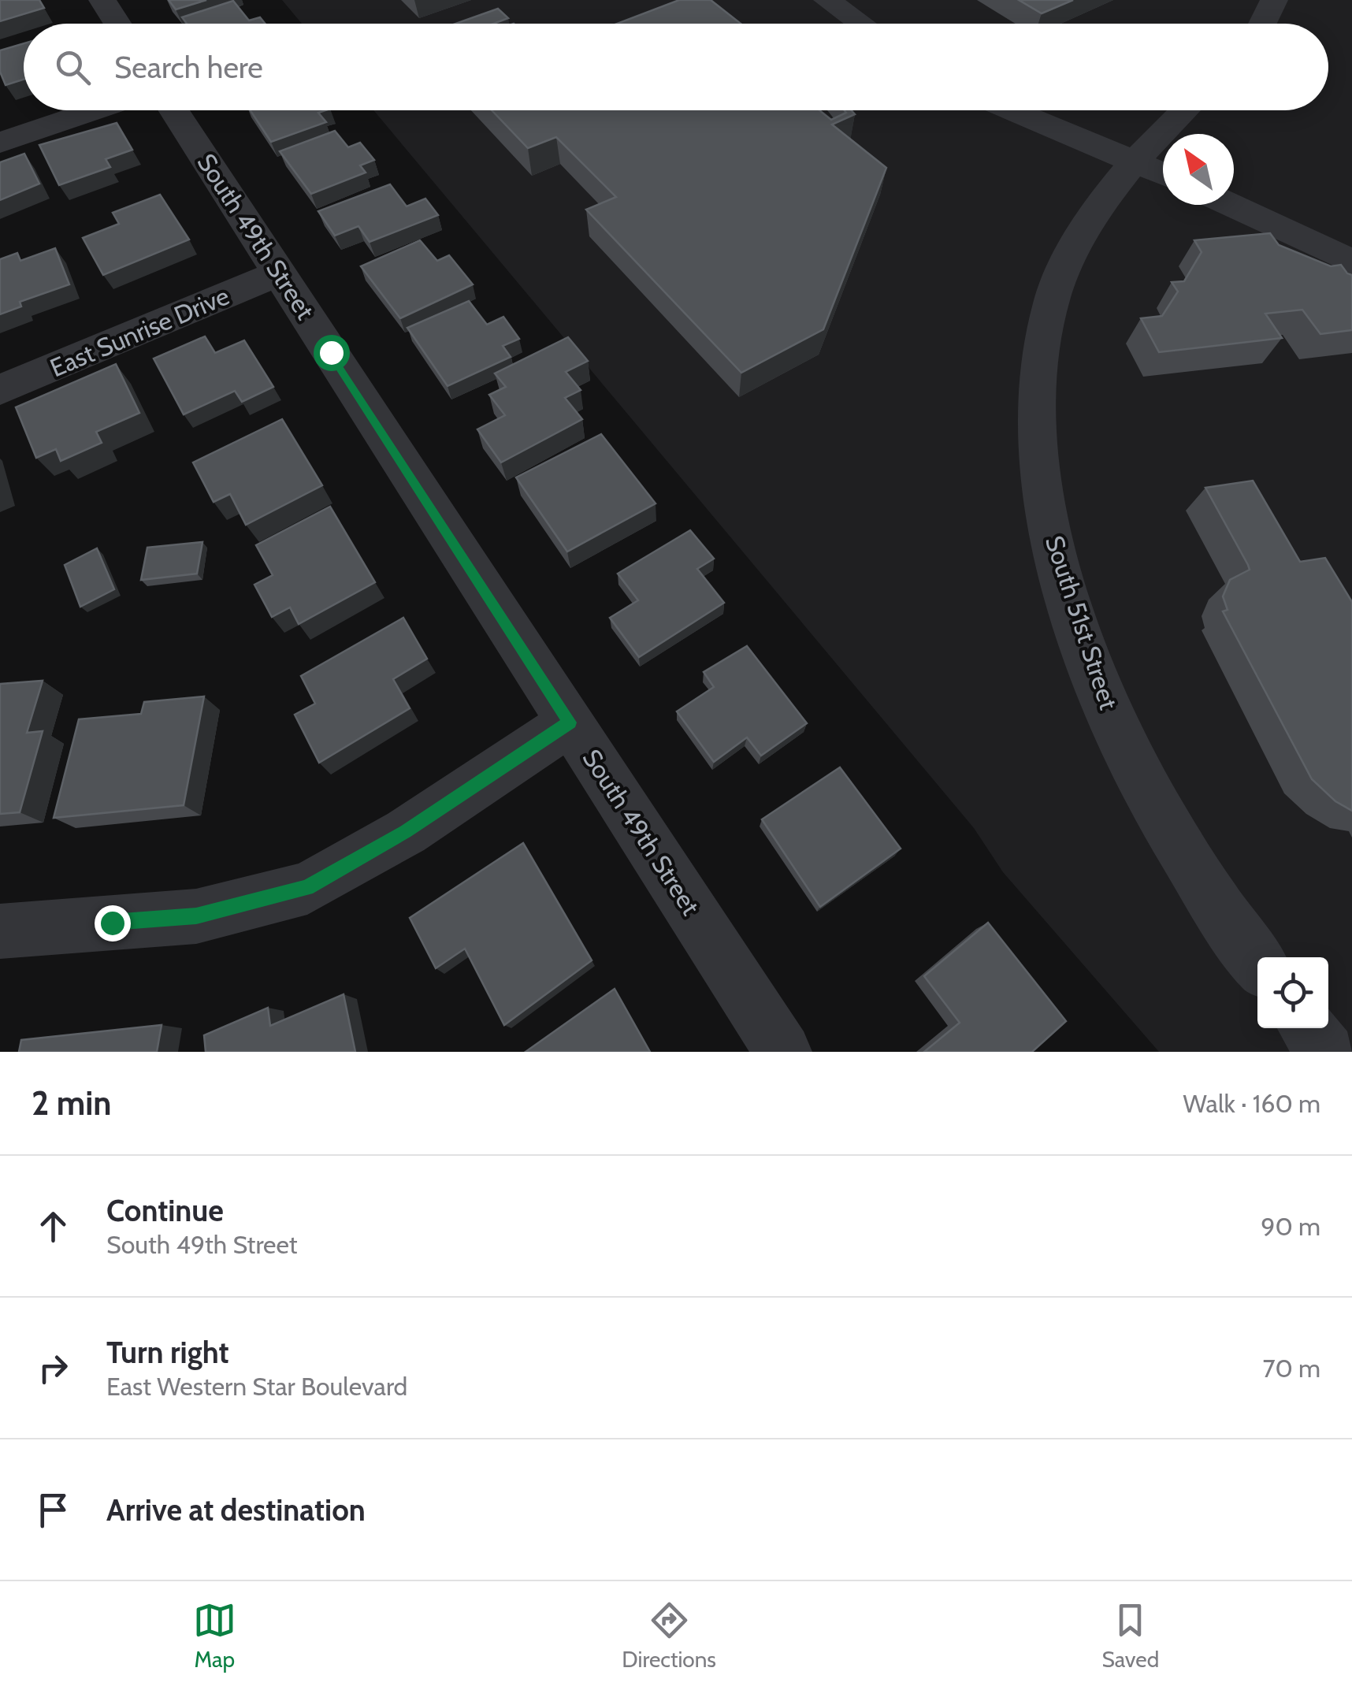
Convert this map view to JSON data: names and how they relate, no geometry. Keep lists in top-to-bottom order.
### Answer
{
  "streets": {
    "street": ["South 49th Street", "East Sunrise Drive", "South 51st Street"]
  },
  "crossings": [
    ["South 49th Street", "East Sunrise Drive"]
  ],
  "north": "top left",
  "page": {
    "search": "Search here",
    "heading": ["2 min", "Walk · 160 m"],
    "list": [
      ["Continue", "South 49th Street", "90 m"],
      ["Turn right", "East Western Star Boulevard", "70 m"],
      "Arrive at destination"
    ],
    "nav": ["Map", "Directions", "Saved"]
  }
}
